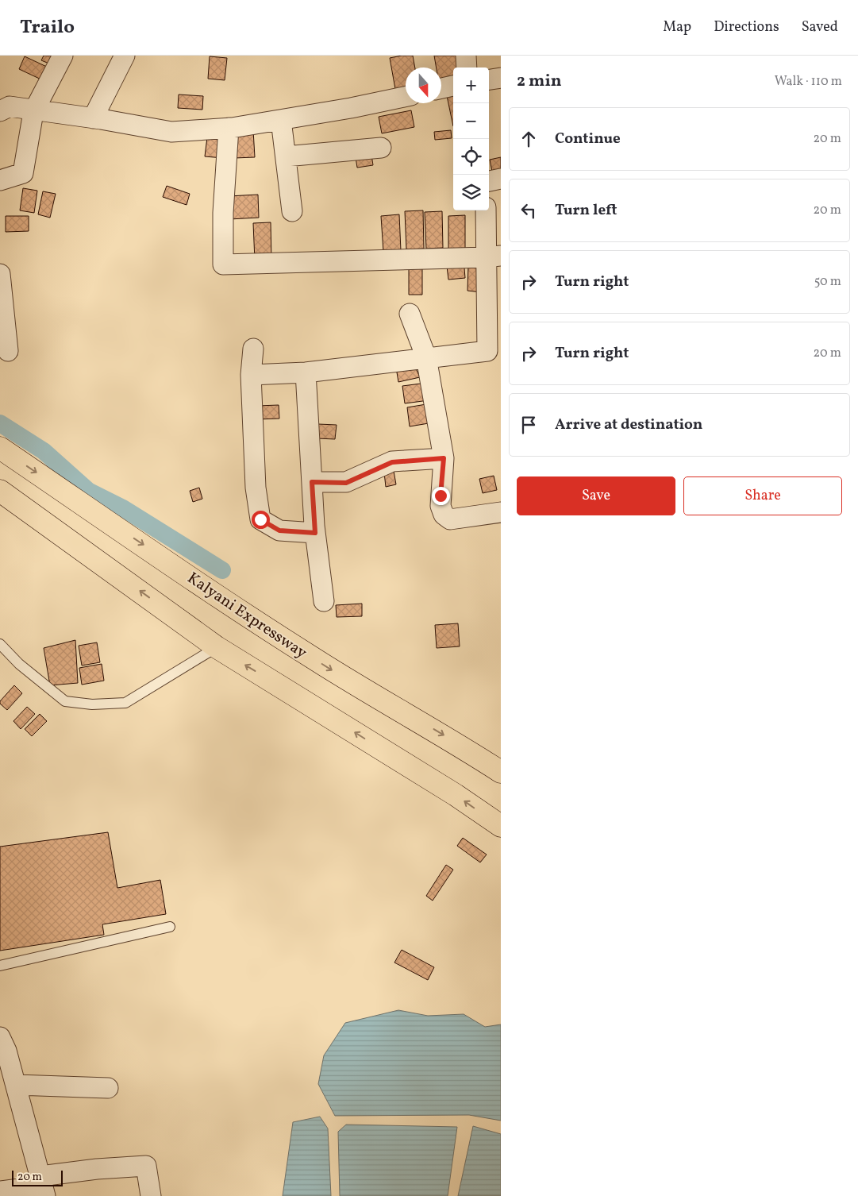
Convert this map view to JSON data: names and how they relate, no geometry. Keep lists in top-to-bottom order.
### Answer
{
  "streets": {
    "highway": ["Kalyani Expressway"]
  },
  "scale_bar": "20 m",
  "north": "bottom",
  "page": {
    "header": "Trailo",
    "nav": ["Map", "Directions", "Saved"],
    "heading": ["2 min", "Walk · 110 m"],
    "map_buttons": ["+", "−"],
    "list": [
      ["Continue", "20 m"],
      ["Turn left", "20 m"],
      ["Turn right", "50 m"],
      ["Turn right", "20 m"],
      "Arrive at destination"
    ],
    "buttons": ["Save", "Share"],
    "scale": "20 m"
  }
}
